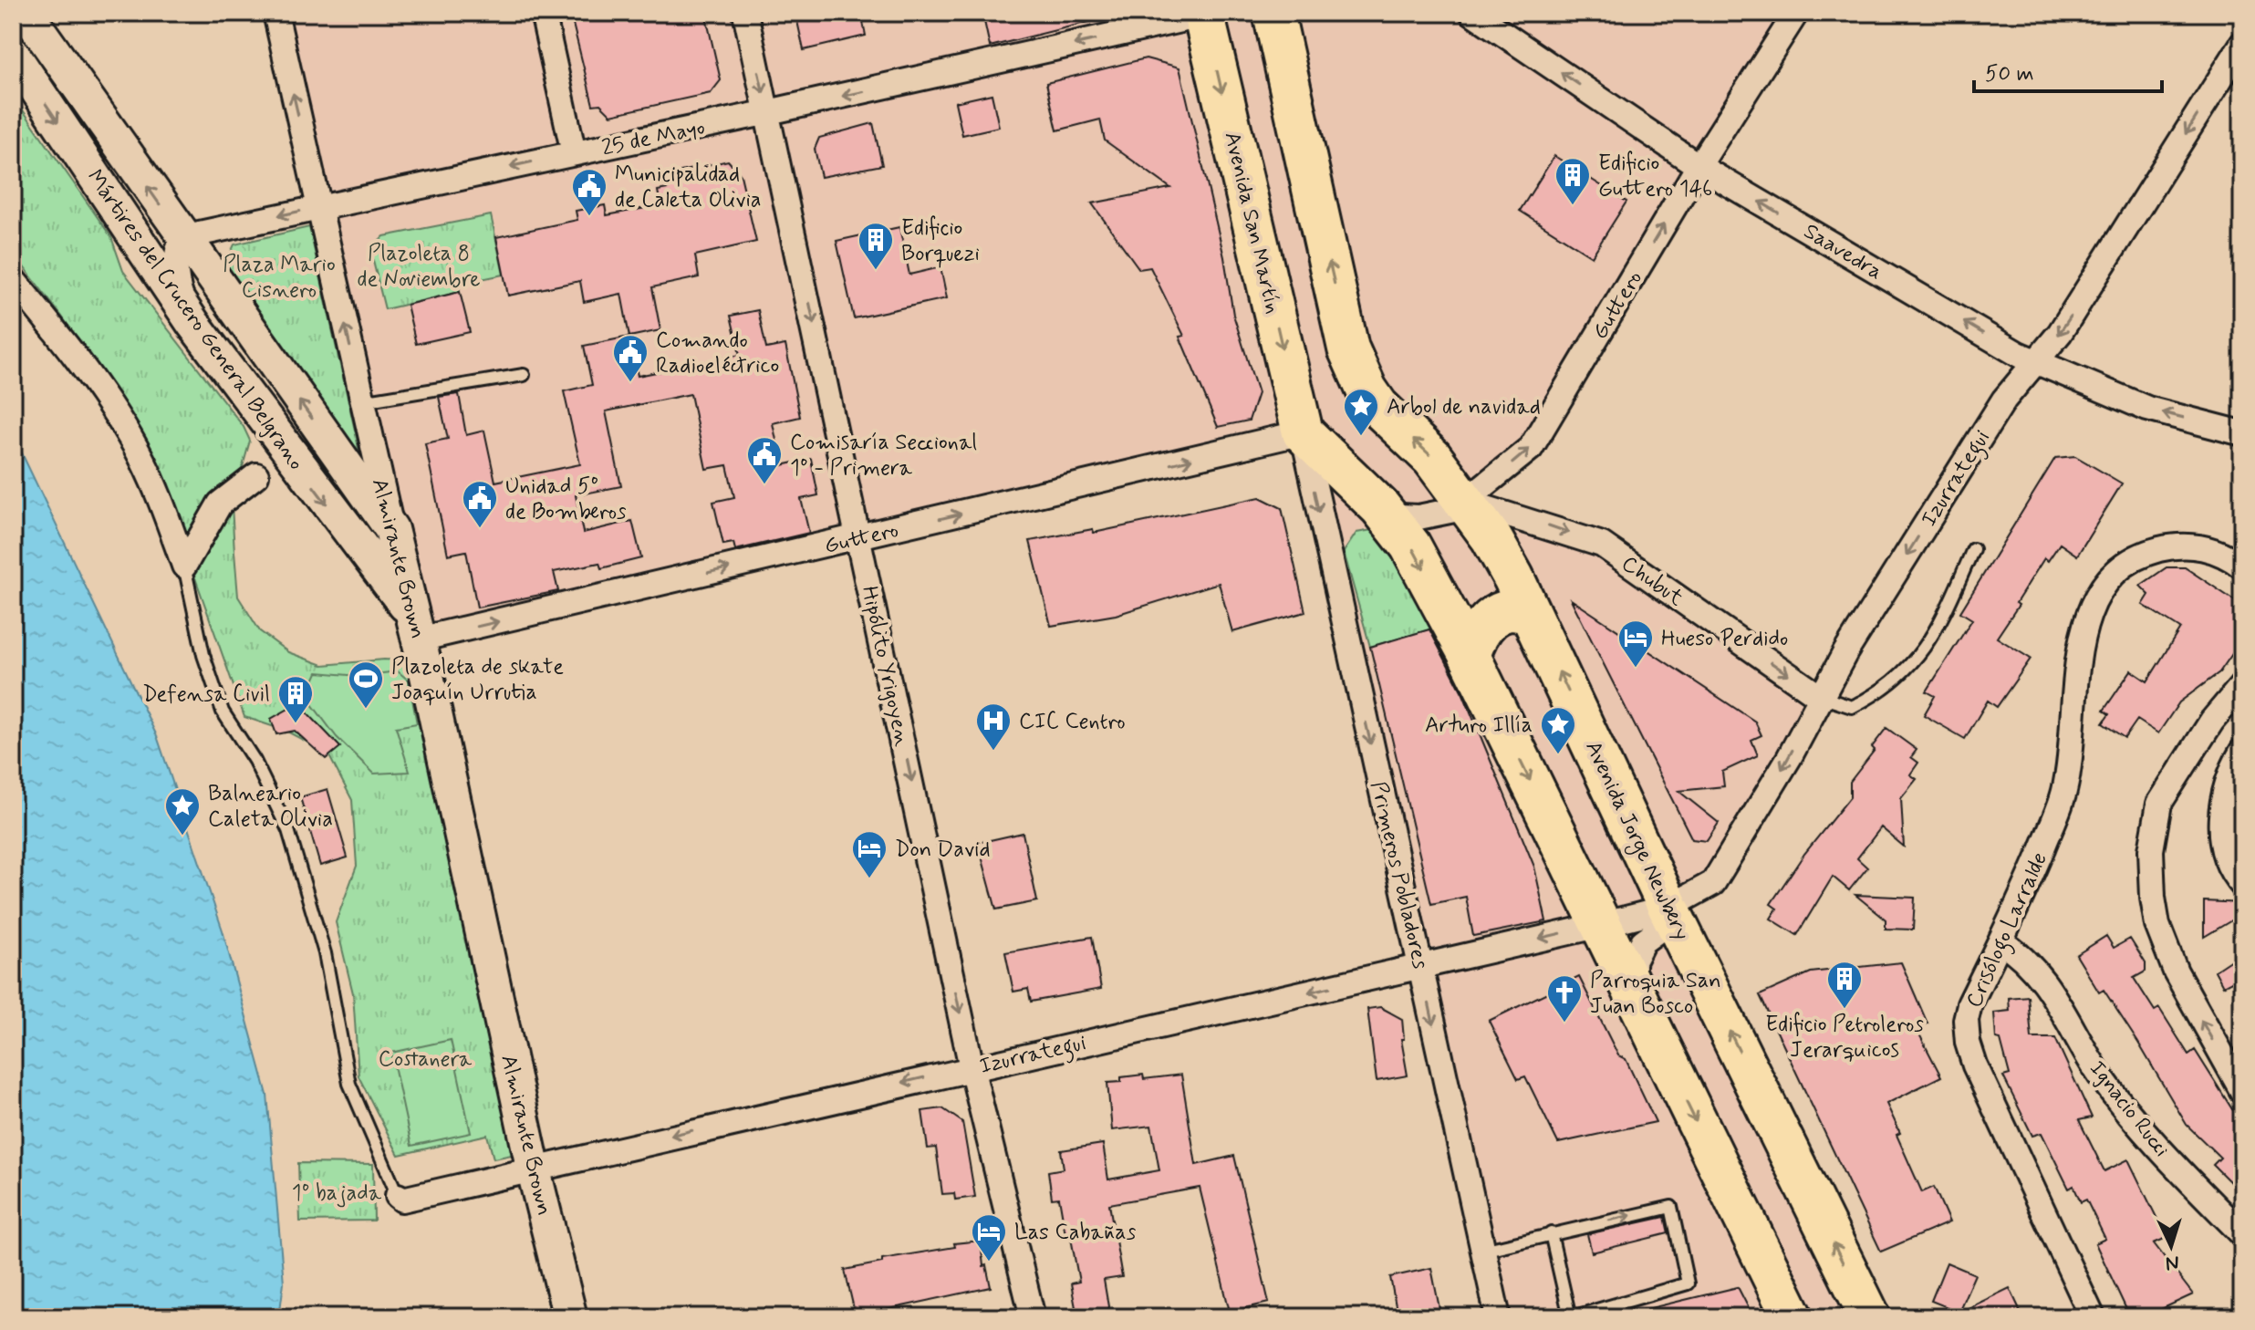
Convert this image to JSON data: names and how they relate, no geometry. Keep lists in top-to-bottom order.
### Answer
{
  "streets": {
    "highway": ["Avenida San Martín", "Avenida Jorge Newbery"],
    "street": [
      "25 de Mayo",
      "Saavedra",
      "Guttero",
      "Mártires del Crucero General Belgrano",
      "Izurrategui",
      "Almirante Brown",
      "Chubut",
      "Hipólito Yrigoyen",
      "Primeros Pobladores",
      "Crisólogo Larralde",
      "Ignacio Rucci"
    ]
  },
  "crossings": [
    ["25 de Mayo", "Avenida San Martín"],
    ["25 de Mayo", "Mártires del Crucero General Belgrano"],
    ["25 de Mayo", "Almirante Brown"],
    ["25 de Mayo", "Hipólito Yrigoyen"],
    ["Avenida San Martín", "Guttero"],
    ["Avenida San Martín", "Primeros Pobladores"],
    ["Saavedra", "Guttero"],
    ["Saavedra", "Izurrategui"],
    ["Guttero", "Mártires del Crucero General Belgrano"],
    ["Guttero", "Almirante Brown"],
    ["Guttero", "Chubut"],
    ["Guttero", "Hipólito Yrigoyen"],
    ["Guttero", "Avenida Jorge Newbery"],
    ["Guttero", "Primeros Pobladores"],
    ["Mártires del Crucero General Belgrano", "Almirante Brown"],
    ["Izurrategui", "Almirante Brown"],
    ["Izurrategui", "Chubut"],
    ["Izurrategui", "Hipólito Yrigoyen"],
    ["Izurrategui", "Avenida Jorge Newbery"],
    ["Izurrategui", "Primeros Pobladores"],
    ["Chubut", "Avenida Jorge Newbery"],
    ["Crisólogo Larralde", "Ignacio Rucci"]
  ],
  "one_way": [
    "25 de Mayo",
    "Avenida San Martín",
    "Saavedra",
    "Guttero",
    "Izurrategui",
    "Chubut",
    "Hipólito Yrigoyen",
    "Primeros Pobladores"
  ],
  "parks": [
    "Plazoleta 8 de Noviembre",
    "Plaza Mario Cisnero",
    "Costanera",
    "1º bajada"
  ],
  "places": {
    "building": [
      "Edificio Guttero 146",
      "Edificio Borquezi",
      "Defensa Civil",
      "Edificio Petroleros Jerarquicos"
    ],
    "public building": [
      "Municipalidad de Caleta Olivia",
      "Comando Radioeléctrico",
      "Comisaría Seccional 1º - Primera",
      "Unidad 5º de Bomberos"
    ],
    "place": ["Arbol de navidad", "Arturo Illía", "Balneario Caleta Olivia"],
    "hotel": ["Hueso Perdido", "Don David", "Las Cabañas"],
    "sports": ["Plazoleta de skate Joaquín Urrutia"],
    "hospital": ["CIC Centro"],
    "church": ["Parroquia San Juan Bosco"]
  },
  "scale_bar": "50 m",
  "north": "bottom"
}
